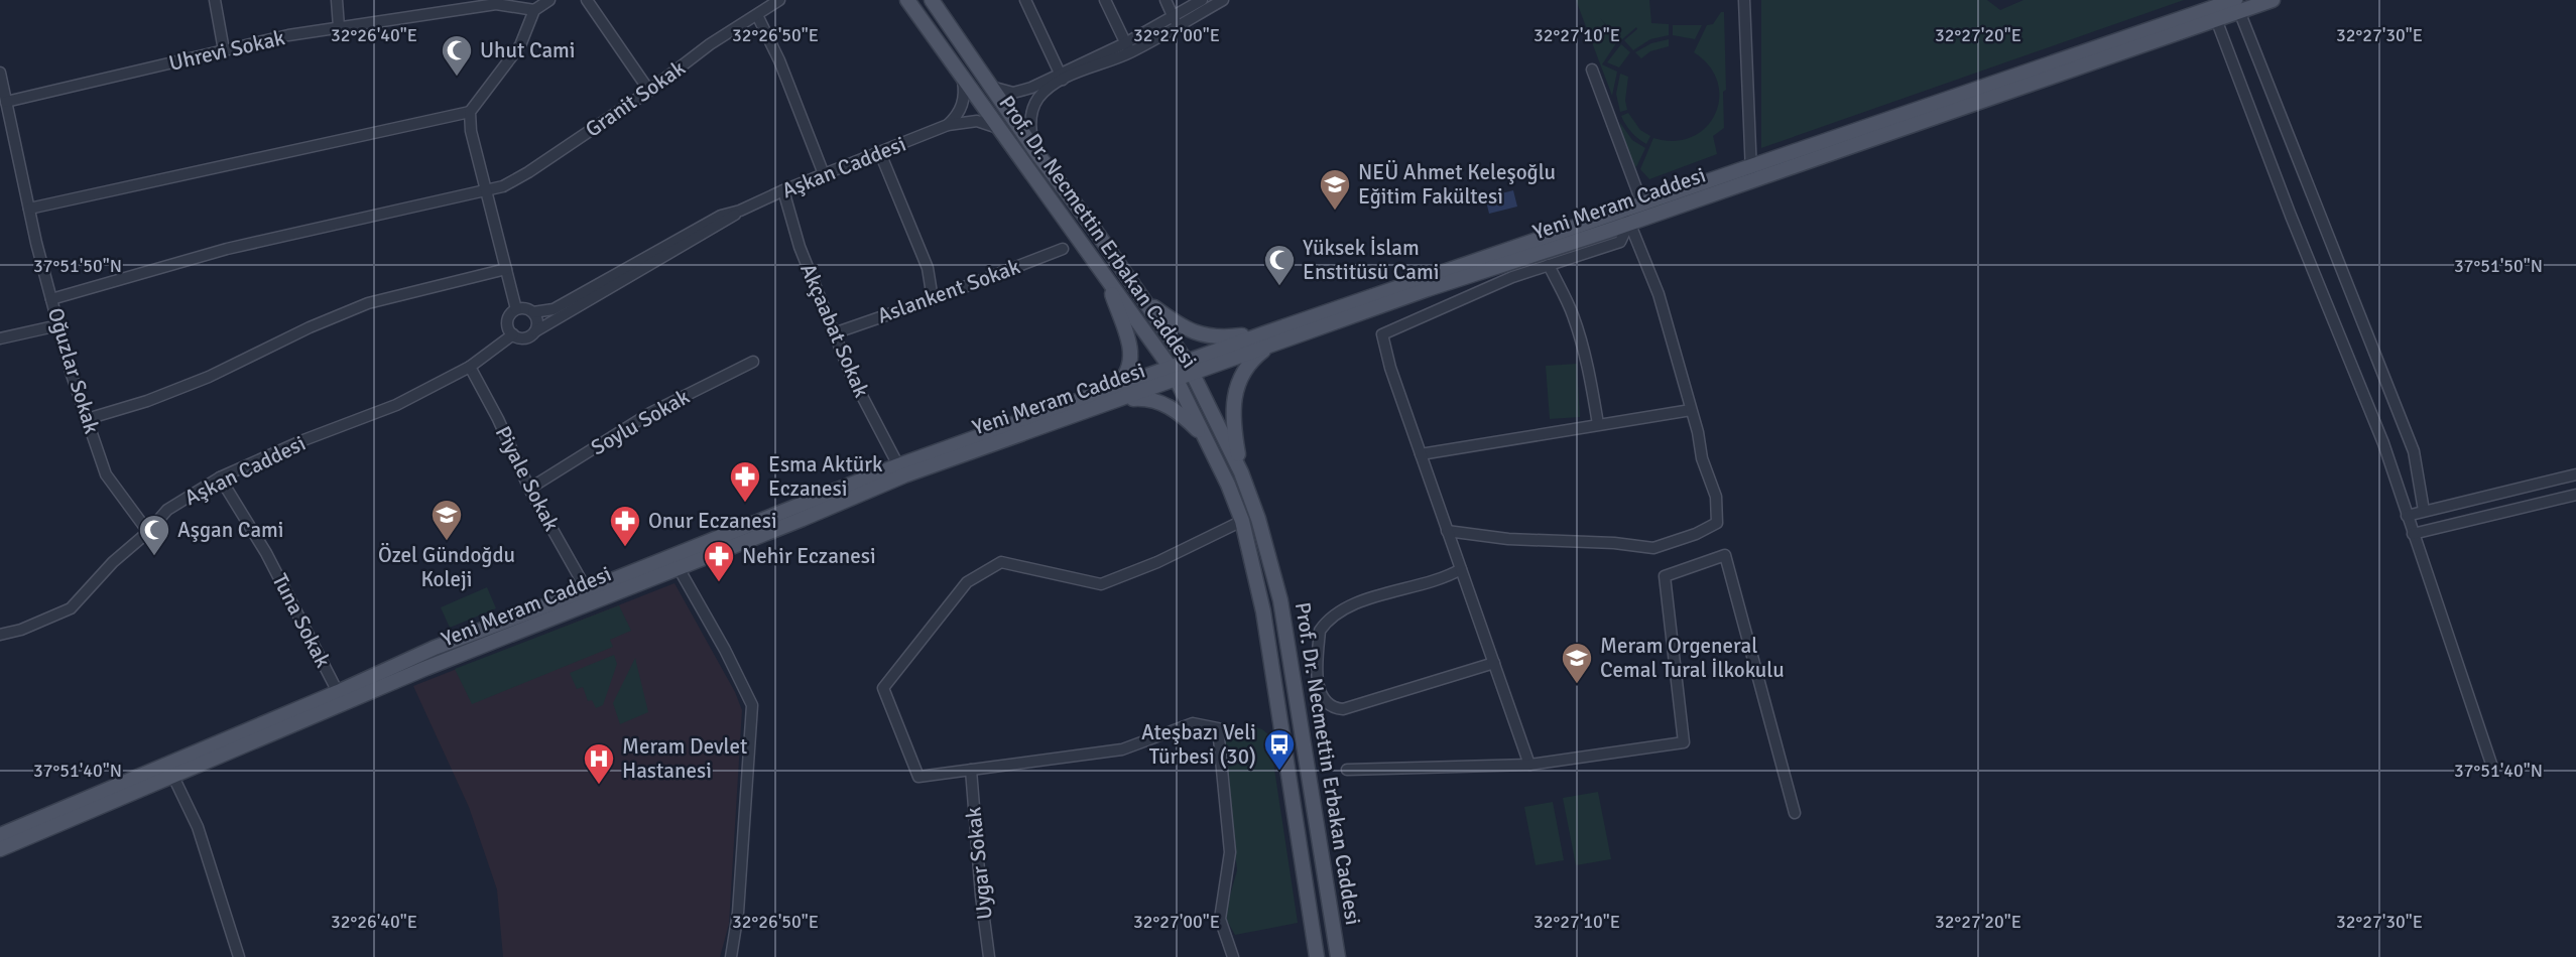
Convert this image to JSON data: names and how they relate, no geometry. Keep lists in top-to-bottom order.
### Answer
{
  "streets": {
    "main road": ["Yeni Meram Caddesi", "Prof. Dr. Necmettin Erbakan Caddesi"],
    "street": [
      "Uhrevi Sokak",
      "Granit Sokak",
      "Aşkan Caddesi",
      "Aslankent Sokak",
      "Akçaabat Sokak",
      "Oğuzlar Sokak",
      "Soylu Sokak",
      "Piyale Sokak",
      "Tuna Sokak",
      "Uygar Sokak"
    ]
  },
  "crossings": [
    ["Uhrevi Sokak", "Oğuzlar Sokak"],
    ["Granit Sokak", "Oğuzlar Sokak"],
    ["Aşkan Caddesi", "Prof. Dr. Necmettin Erbakan Caddesi"],
    ["Aşkan Caddesi", "Akçaabat Sokak"],
    ["Aşkan Caddesi", "Oğuzlar Sokak"],
    ["Aşkan Caddesi", "Piyale Sokak"],
    ["Aşkan Caddesi", "Tuna Sokak"],
    ["Yeni Meram Caddesi", "Prof. Dr. Necmettin Erbakan Caddesi"],
    ["Yeni Meram Caddesi", "Akçaabat Sokak"],
    ["Yeni Meram Caddesi", "Piyale Sokak"],
    ["Yeni Meram Caddesi", "Tuna Sokak"],
    ["Aslankent Sokak", "Akçaabat Sokak"],
    ["Soylu Sokak", "Piyale Sokak"]
  ],
  "places": {
    "mosque": ["Uhut Cami", "Yüksek İslam Enstitüsü Cami", "Aşgan Cami"],
    "school or university": ["NEÜ Ahmet Keleşoğlu Eğitim Fakültesi", "Özel Gündoğdu Koleji", "Meram Orgeneral Cemal Tural İlkokulu"],
    "pharmacy": ["Esma Aktürk Eczanesi", "Onur Eczanesi", "Nehir Eczanesi"],
    "bus stop": ["Ateşbazı Veli Türbesi (30)"],
    "hospital": ["Meram Devlet Hastanesi"]
  },
  "coordinates": [
    "32°26'40\"E",
    "32°26'50\"E",
    "32°27'00\"E",
    "32°27'10\"E",
    "32°27'20\"E",
    "32°27'30\"E",
    "37°51'50\"N",
    "37°51'40\"N"
  ]
}
